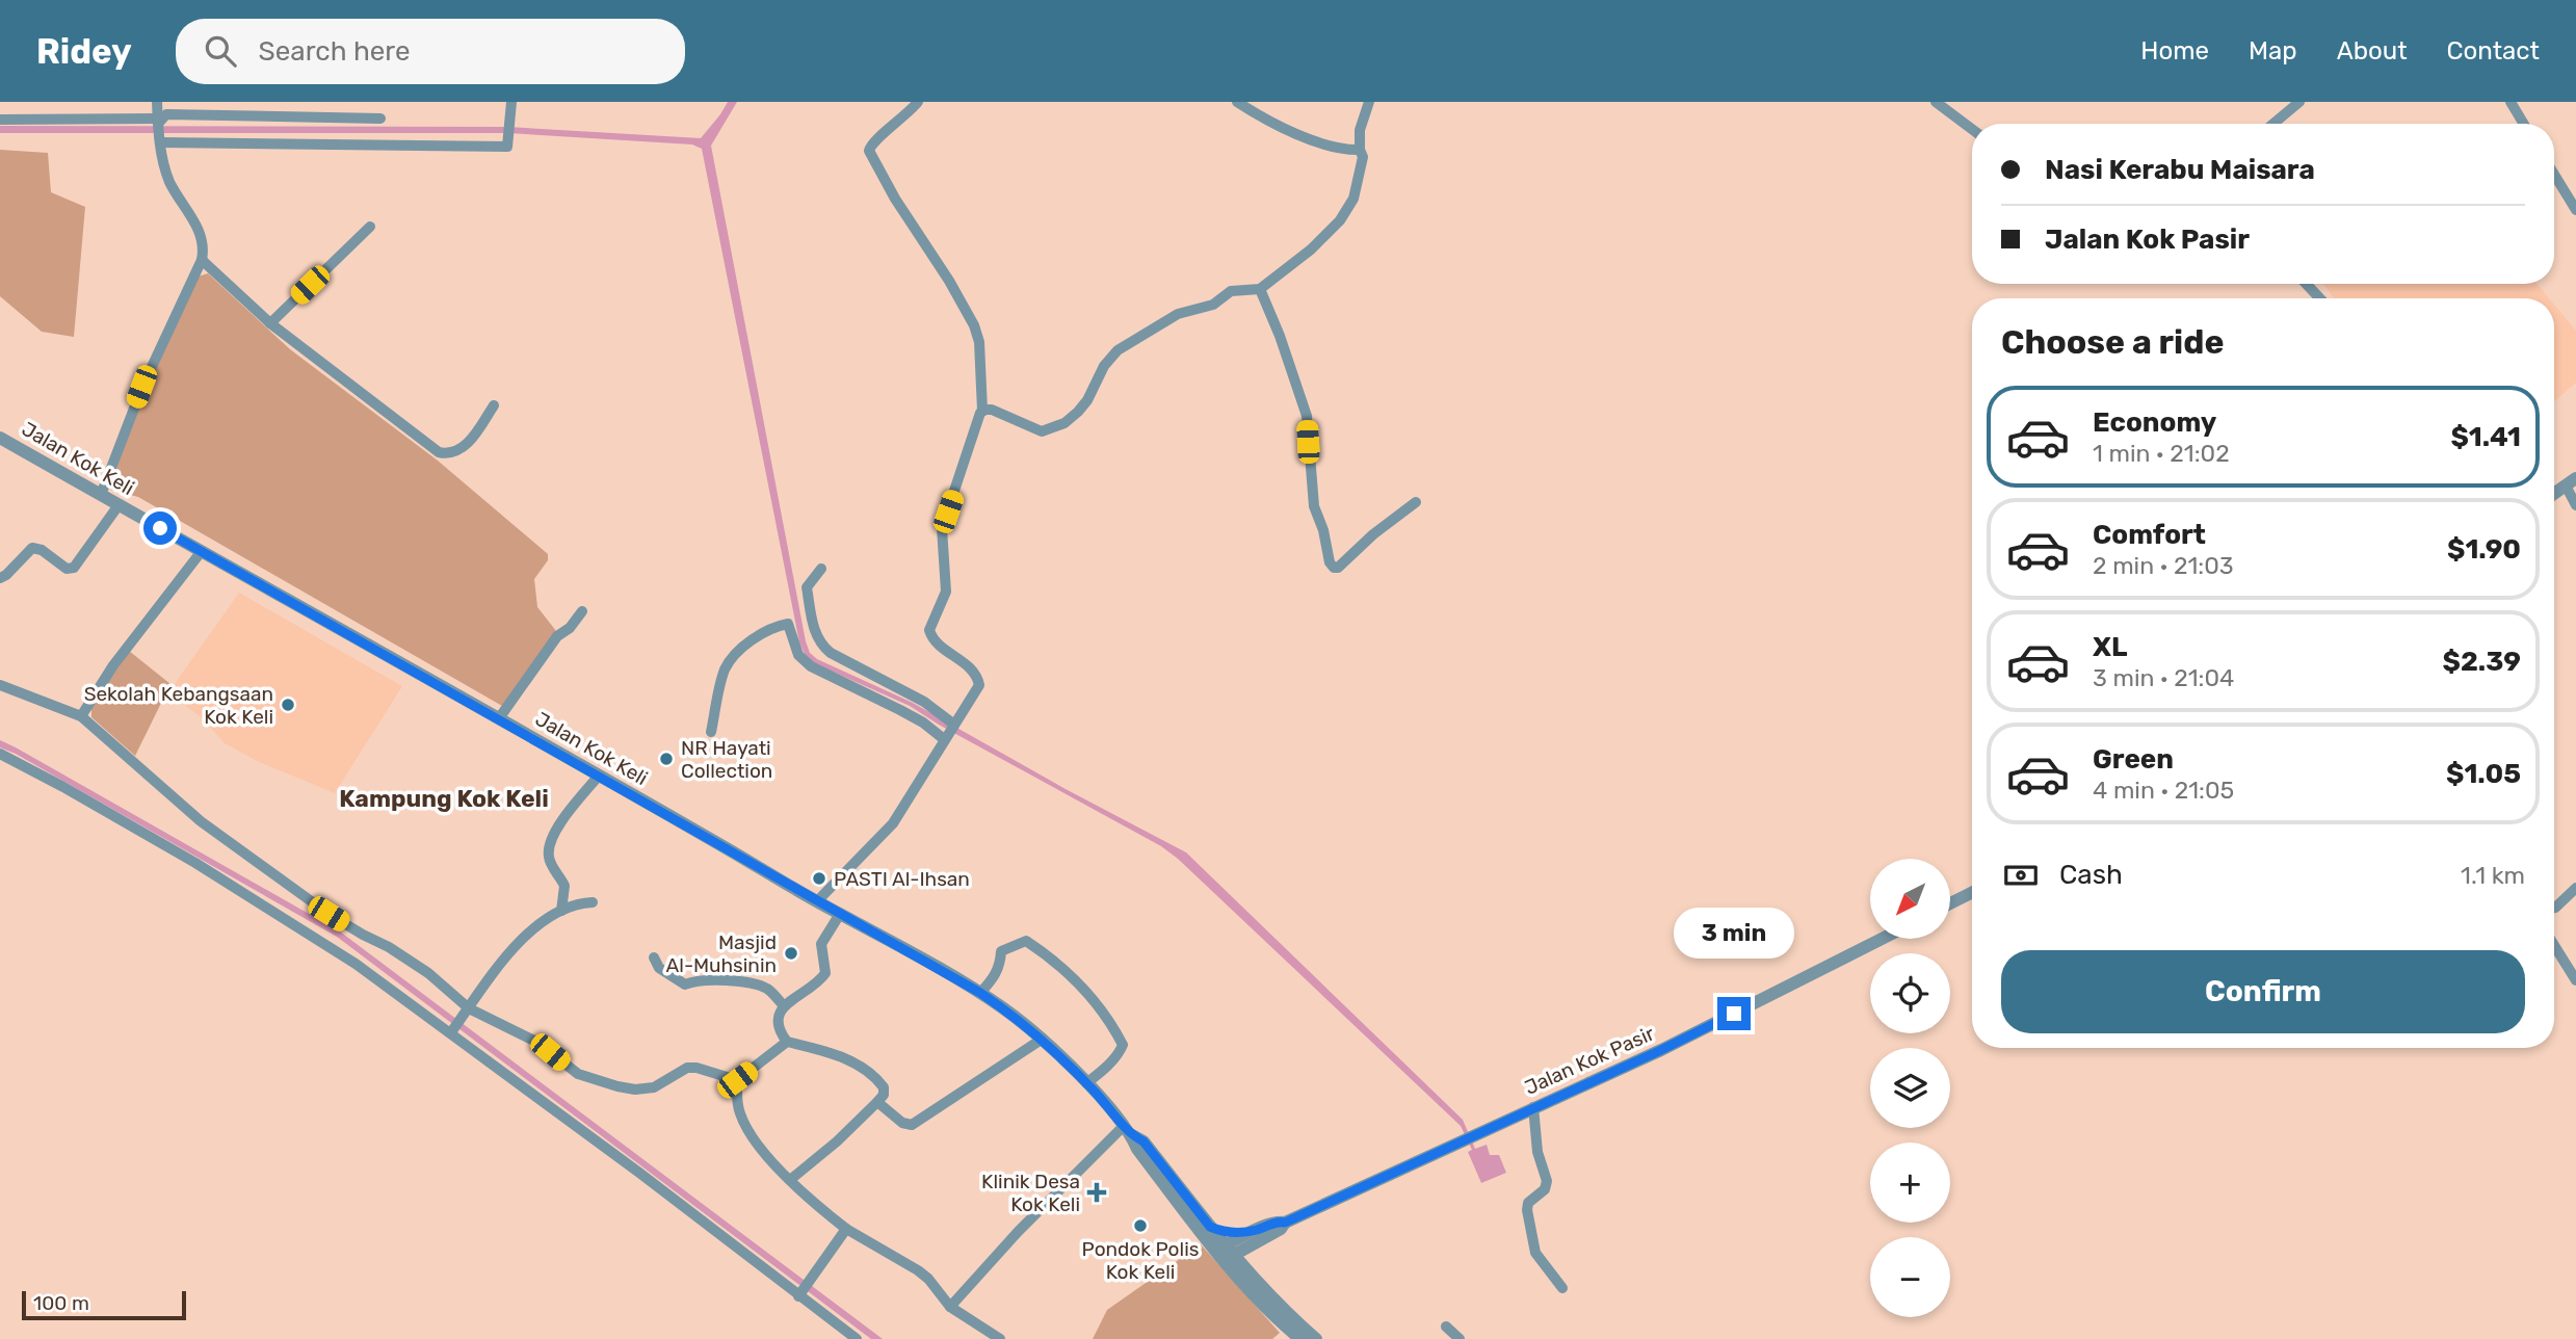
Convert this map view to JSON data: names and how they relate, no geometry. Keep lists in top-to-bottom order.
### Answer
{
  "streets": {
    "street": ["Jalan Kok Keli", "Jalan Kok Pasir"]
  },
  "crossings": [
    ["Jalan Kok Keli", "Jalan Kok Pasir"]
  ],
  "districts": ["Kampung Kok Keli"],
  "places": {
    "other": [
      "Sekolah Kebangsaan Kok Keli",
      "NR Hayati Collection",
      "PASTI Al-Ihsan",
      "Masjid Al-Muhsinin",
      "Pondok Polis Kok Keli"
    ],
    "health": ["Klinik Desa Kok Keli"]
  },
  "scale_bar": "100 m",
  "north": "bottom left",
  "page": {
    "header": "Ridey",
    "search": "Search here",
    "nav": [
      "Home",
      "Map",
      "About",
      "Contact"
    ],
    "banner": ["Nasi Kerabu Maisara", "Jalan Kok Pasir"],
    "heading": "Choose a ride",
    "list": [
      {
        "name": "Economy",
        "note": "1 min · 21:02",
        "value": "$1.41"
      },
      {
        "name": "Comfort",
        "note": "2 min · 21:03",
        "value": "$1.90"
      },
      {
        "name": "XL",
        "note": "3 min · 21:04",
        "value": "$2.39"
      },
      {
        "name": "Green",
        "note": "4 min · 21:05",
        "value": "$1.05"
      }
    ],
    "pay": ["Cash", "1.1 km"],
    "map_buttons": ["+", "−"],
    "bubble": "3 min",
    "buttons": "Confirm",
    "scale": "100 m"
  }
}
